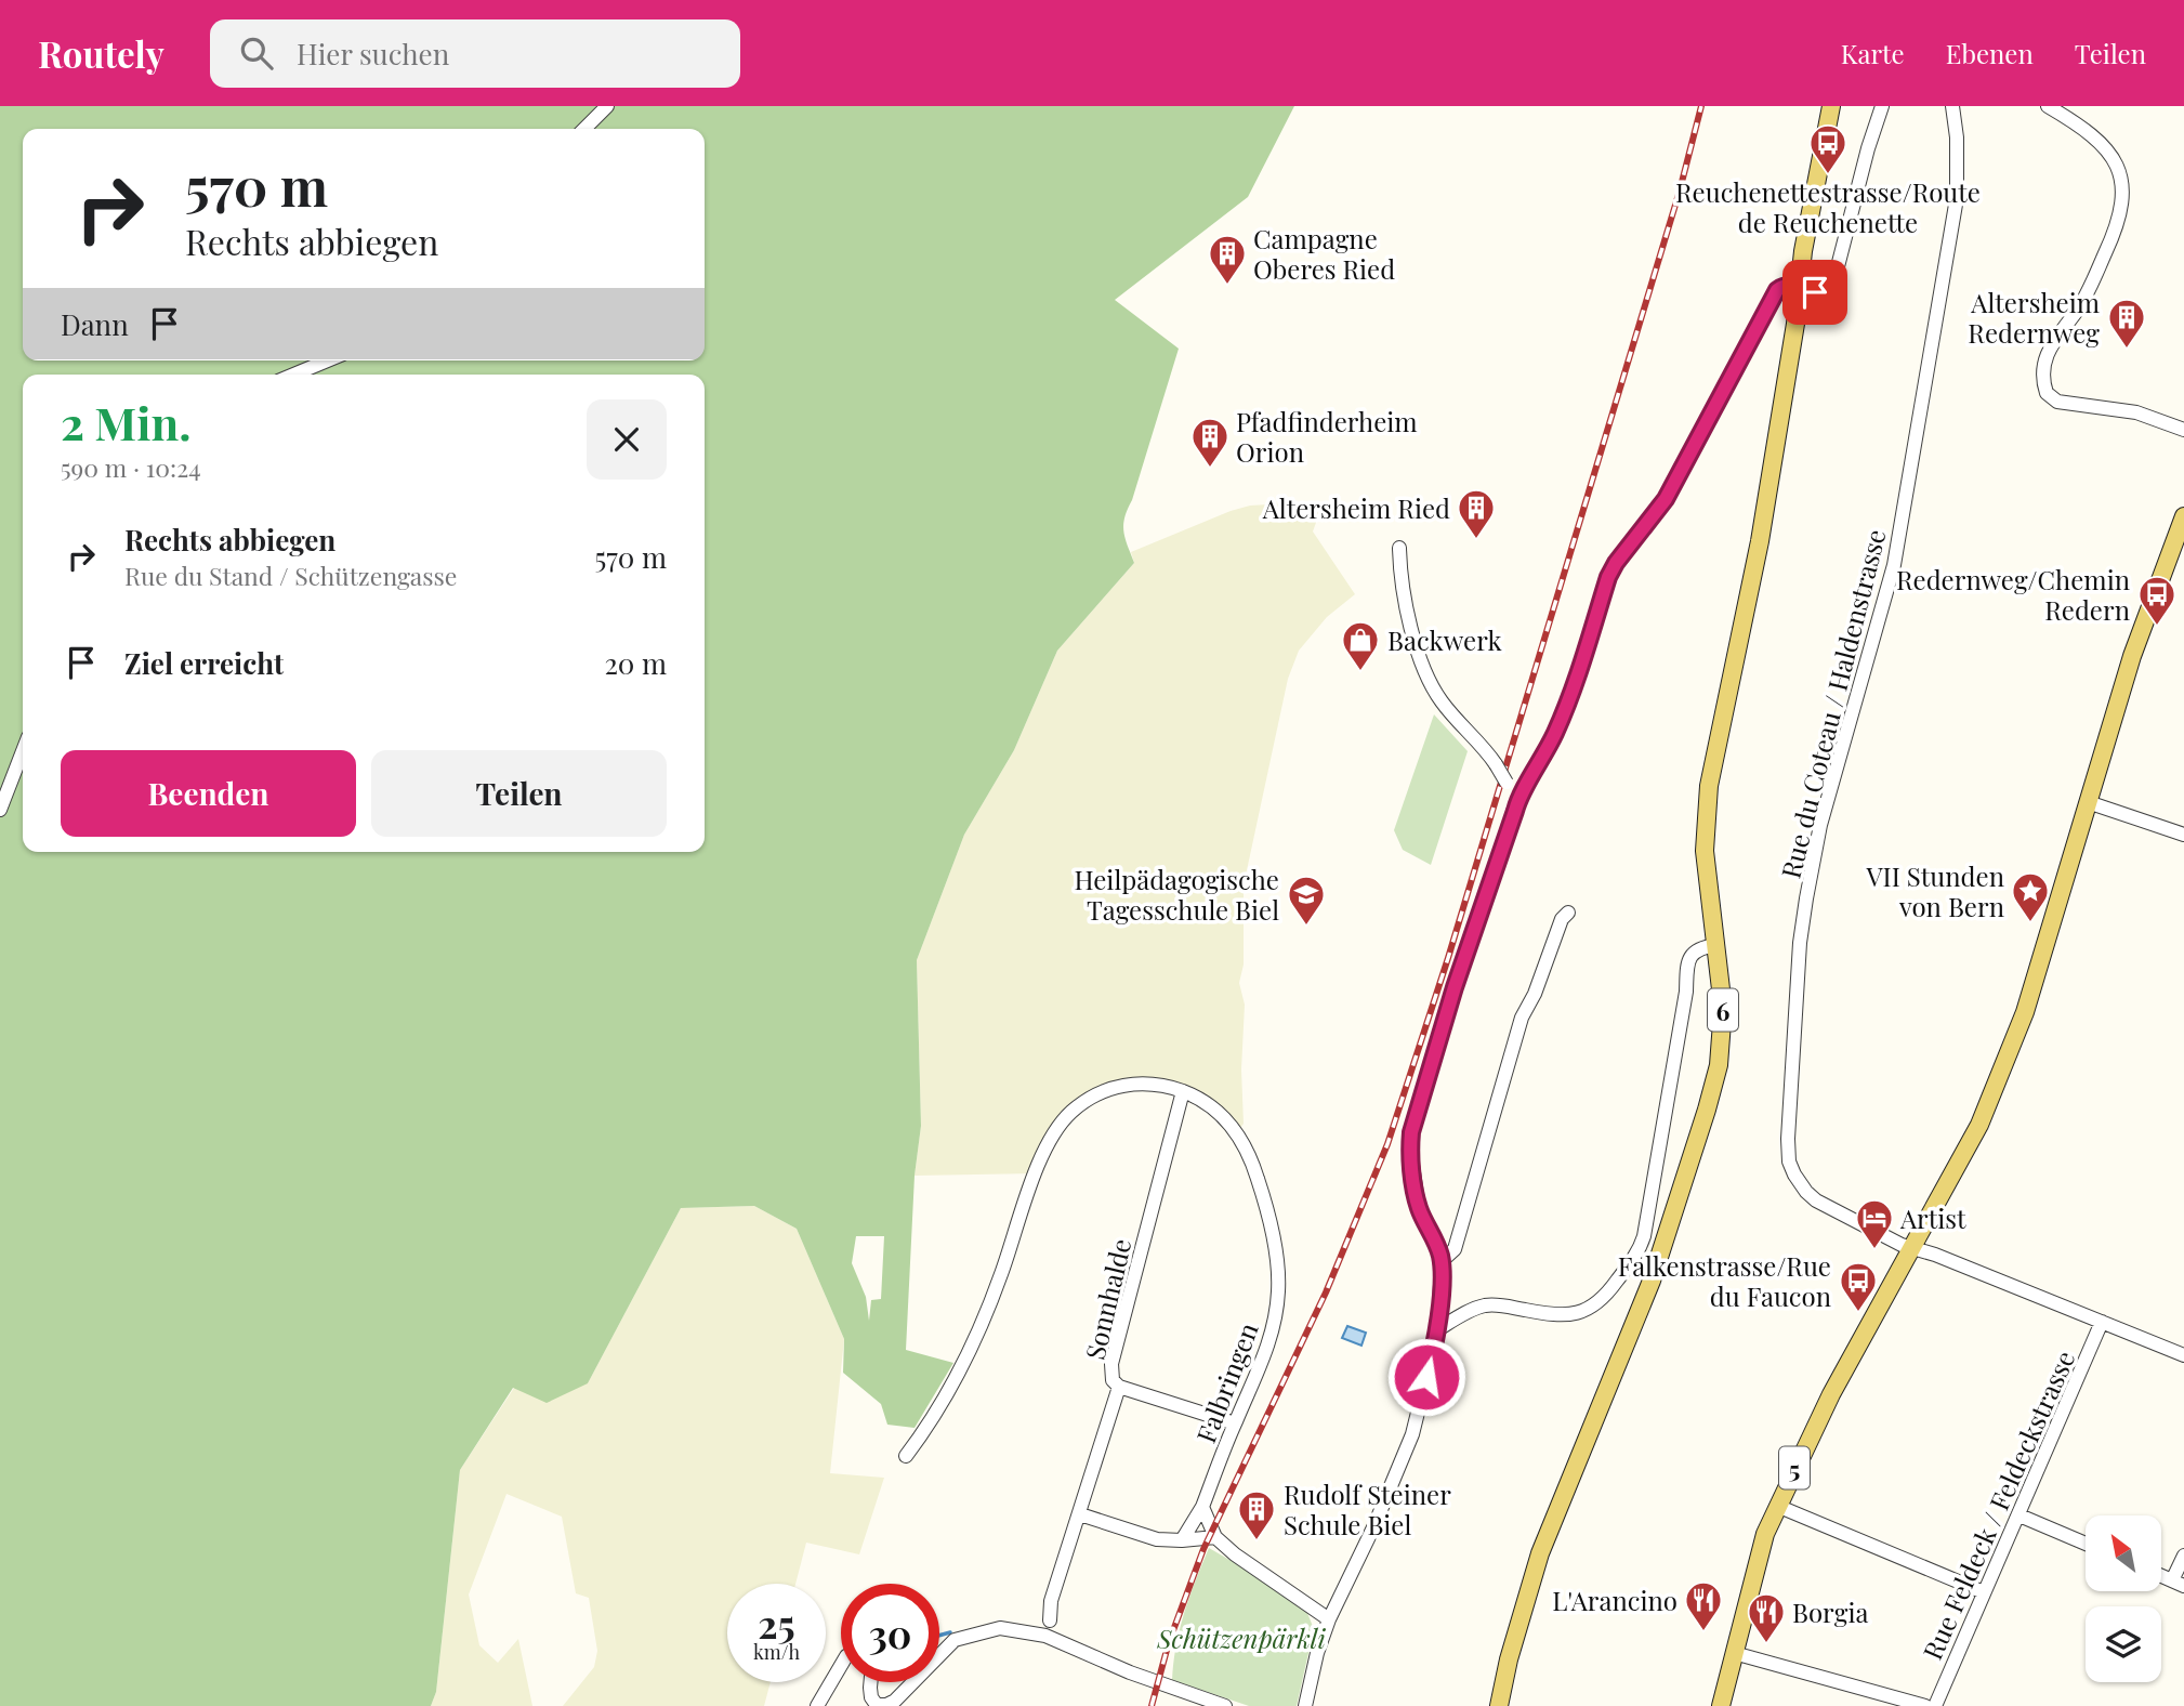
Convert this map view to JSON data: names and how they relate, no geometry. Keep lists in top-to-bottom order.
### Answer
{
  "streets": {
    "main road": ["6", "5"],
    "street": [
      "Rue du Coteau / Haldenstrasse",
      "Sonnhalde",
      "Falbringen",
      "Rue Feldeck / Feldeckstrasse"
    ]
  },
  "crossings": [
    ["Rue du Coteau / Haldenstrasse", "5"],
    ["Rue du Coteau / Haldenstrasse", "Rue Feldeck / Feldeckstrasse"],
    ["Sonnhalde", "Falbringen"]
  ],
  "parks": ["Schützenpärkli"],
  "places": {
    "bus stop": ["Reuchenettestrasse/Route de Reuchenette", "Redernweg/Chemin Redern", "Falkenstrasse/Rue du Faucon"],
    "building": [
      "Campagne Oberes Ried",
      "Altersheim Redernweg",
      "Pfadfinderheim Orion",
      "Altersheim Ried",
      "Rudolf Steiner Schule Biel"
    ],
    "shop": ["Backwerk"],
    "place": ["VII Stunden von Bern"],
    "school or university": ["Heilpädagogische Tagesschule Biel"],
    "hotel": ["Artist"],
    "restaurant": ["L'Arancino", "Borgia"]
  },
  "north": "top left",
  "page": {
    "header": "Routely",
    "search": "Hier suchen",
    "nav": ["Karte", "Ebenen", "Teilen"],
    "turn": ["570 m", "Rechts abbiegen"],
    "then": "Dann",
    "heading": ["2 Min.", "590 m · 10:24"],
    "list": [
      {
        "name": "Rechts abbiegen",
        "note": "Rue du Stand / Schützengasse",
        "value": "570 m"
      },
      {
        "name": "Ziel erreicht",
        "value": "20 m"
      }
    ],
    "buttons": ["Beenden", "Teilen"],
    "speed": "25 km/h",
    "limit": "30"
  }
}
